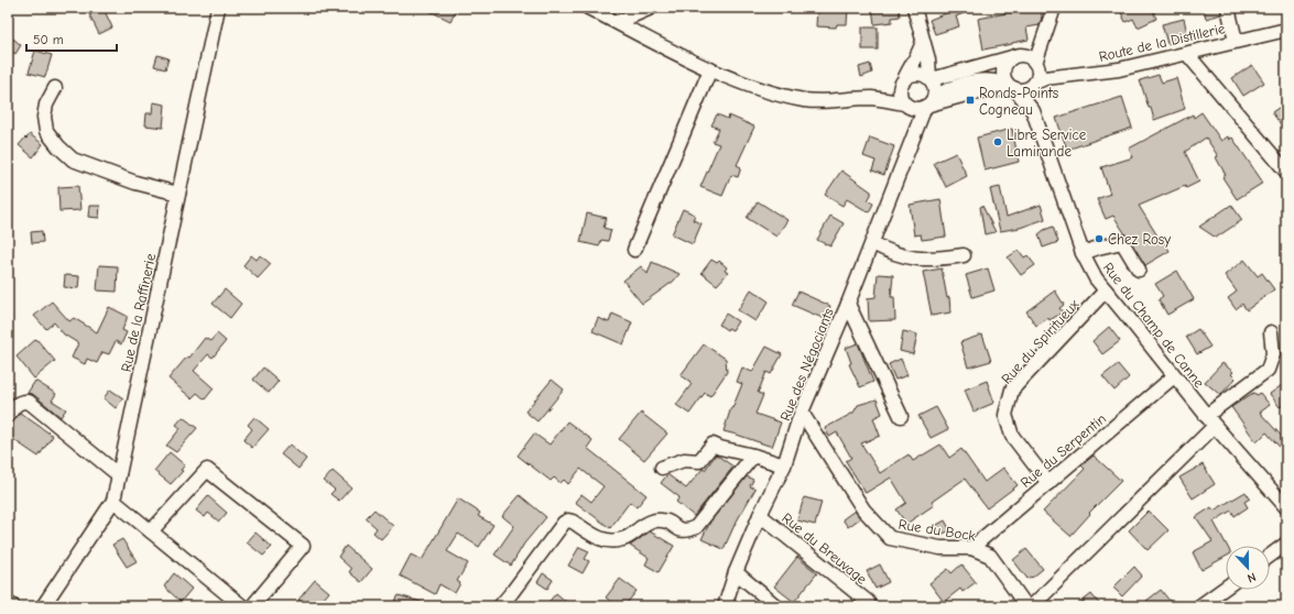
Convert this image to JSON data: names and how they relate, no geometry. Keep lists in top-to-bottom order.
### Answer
{
  "streets": {
    "street": [
      "Route de la Distillerie",
      "Rue de la Raffinerie",
      "Rue du Champ de Canne",
      "Rue du Spiritueux",
      "Rue des Négociants",
      "Rue du Serpentin",
      "Rue du Bock",
      "Rue du Breuvage"
    ]
  },
  "crossings": [
    ["Route de la Distillerie", "Rue du Champ de Canne"],
    ["Rue du Champ de Canne", "Rue du Spiritueux"],
    ["Rue du Champ de Canne", "Rue du Serpentin"],
    ["Rue du Spiritueux", "Rue du Serpentin"],
    ["Rue des Négociants", "Rue du Bock"],
    ["Rue des Négociants", "Rue du Breuvage"],
    ["Rue du Serpentin", "Rue du Bock"]
  ],
  "places": {
    "transit": ["Ronds-Points Cogneau"],
    "other": ["Libre Service Lamirande", "Chez Rosy"]
  },
  "scale_bar": "50 m",
  "north": "bottom"
}
